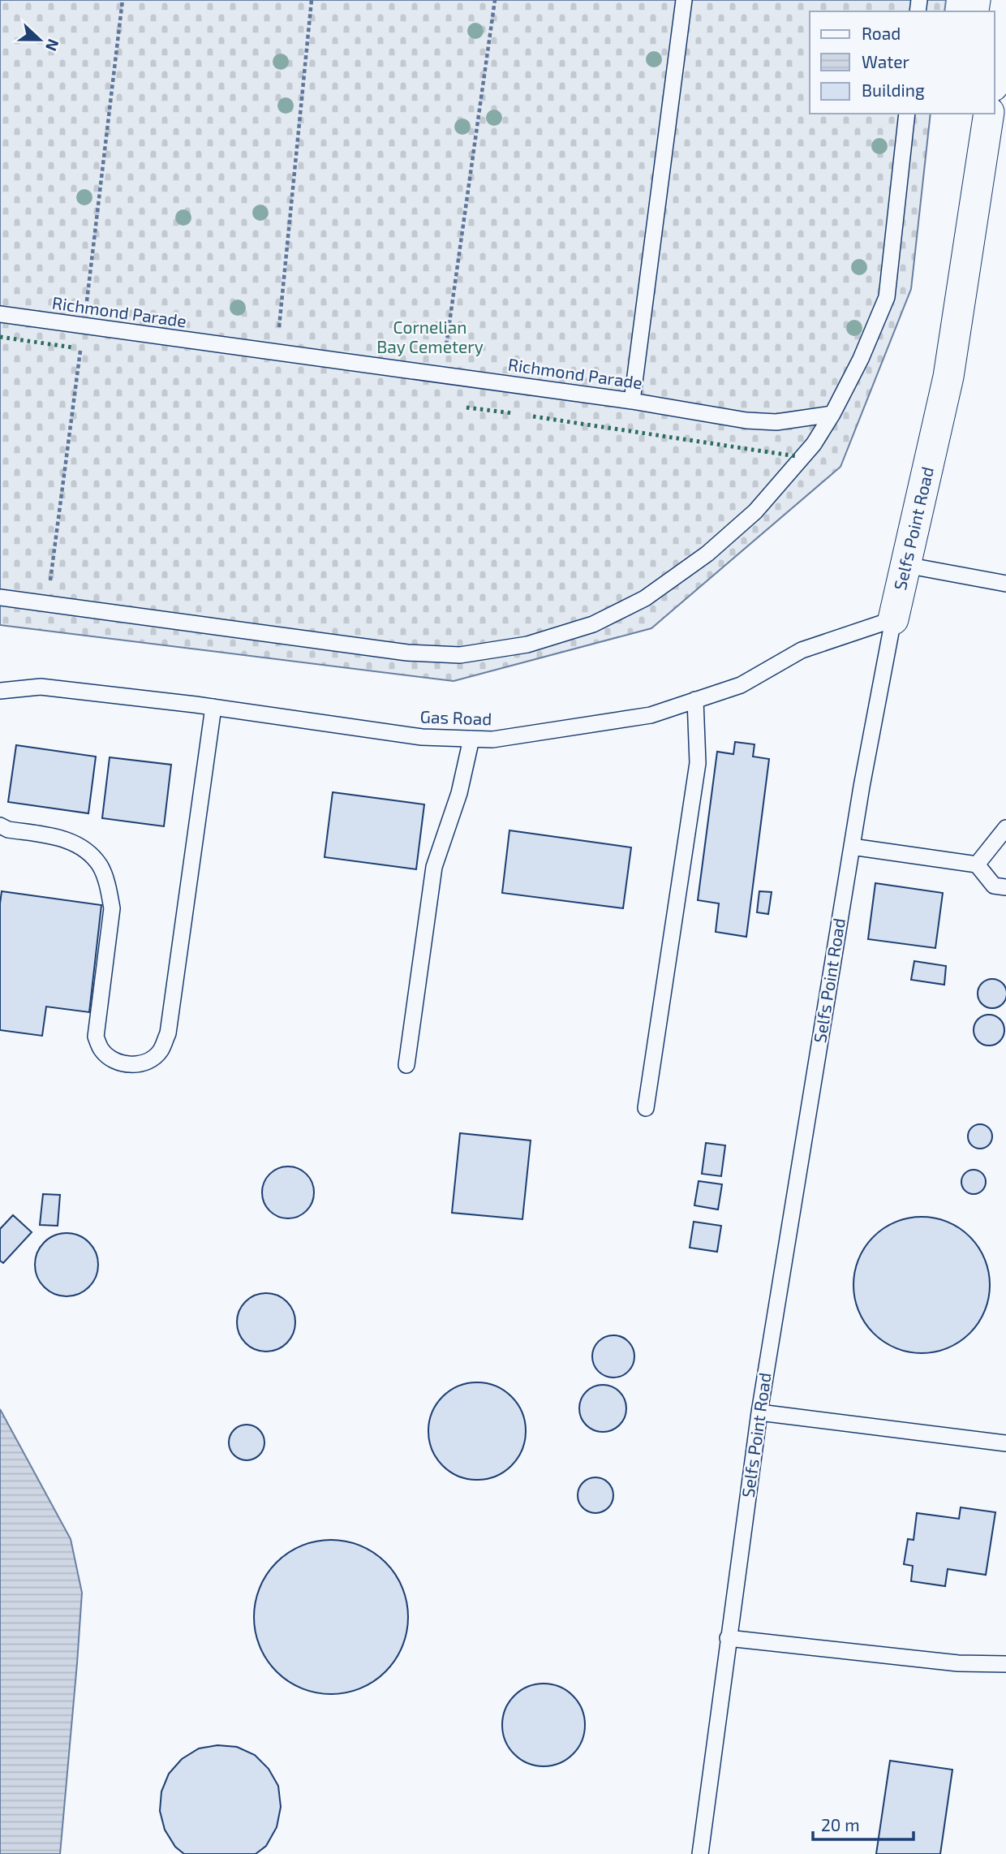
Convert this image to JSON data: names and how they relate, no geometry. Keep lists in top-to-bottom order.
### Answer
{
  "streets": {
    "street": ["Selfs Point Road"],
    "lane": ["Richmond Parade", "Gas Road"]
  },
  "crossings": [
    ["Selfs Point Road", "Gas Road"]
  ],
  "parks": ["Cornelian Bay Cemetery"],
  "legend": ["Road", "Water", "Building"],
  "scale_bar": "20 m",
  "north": "right"
}
